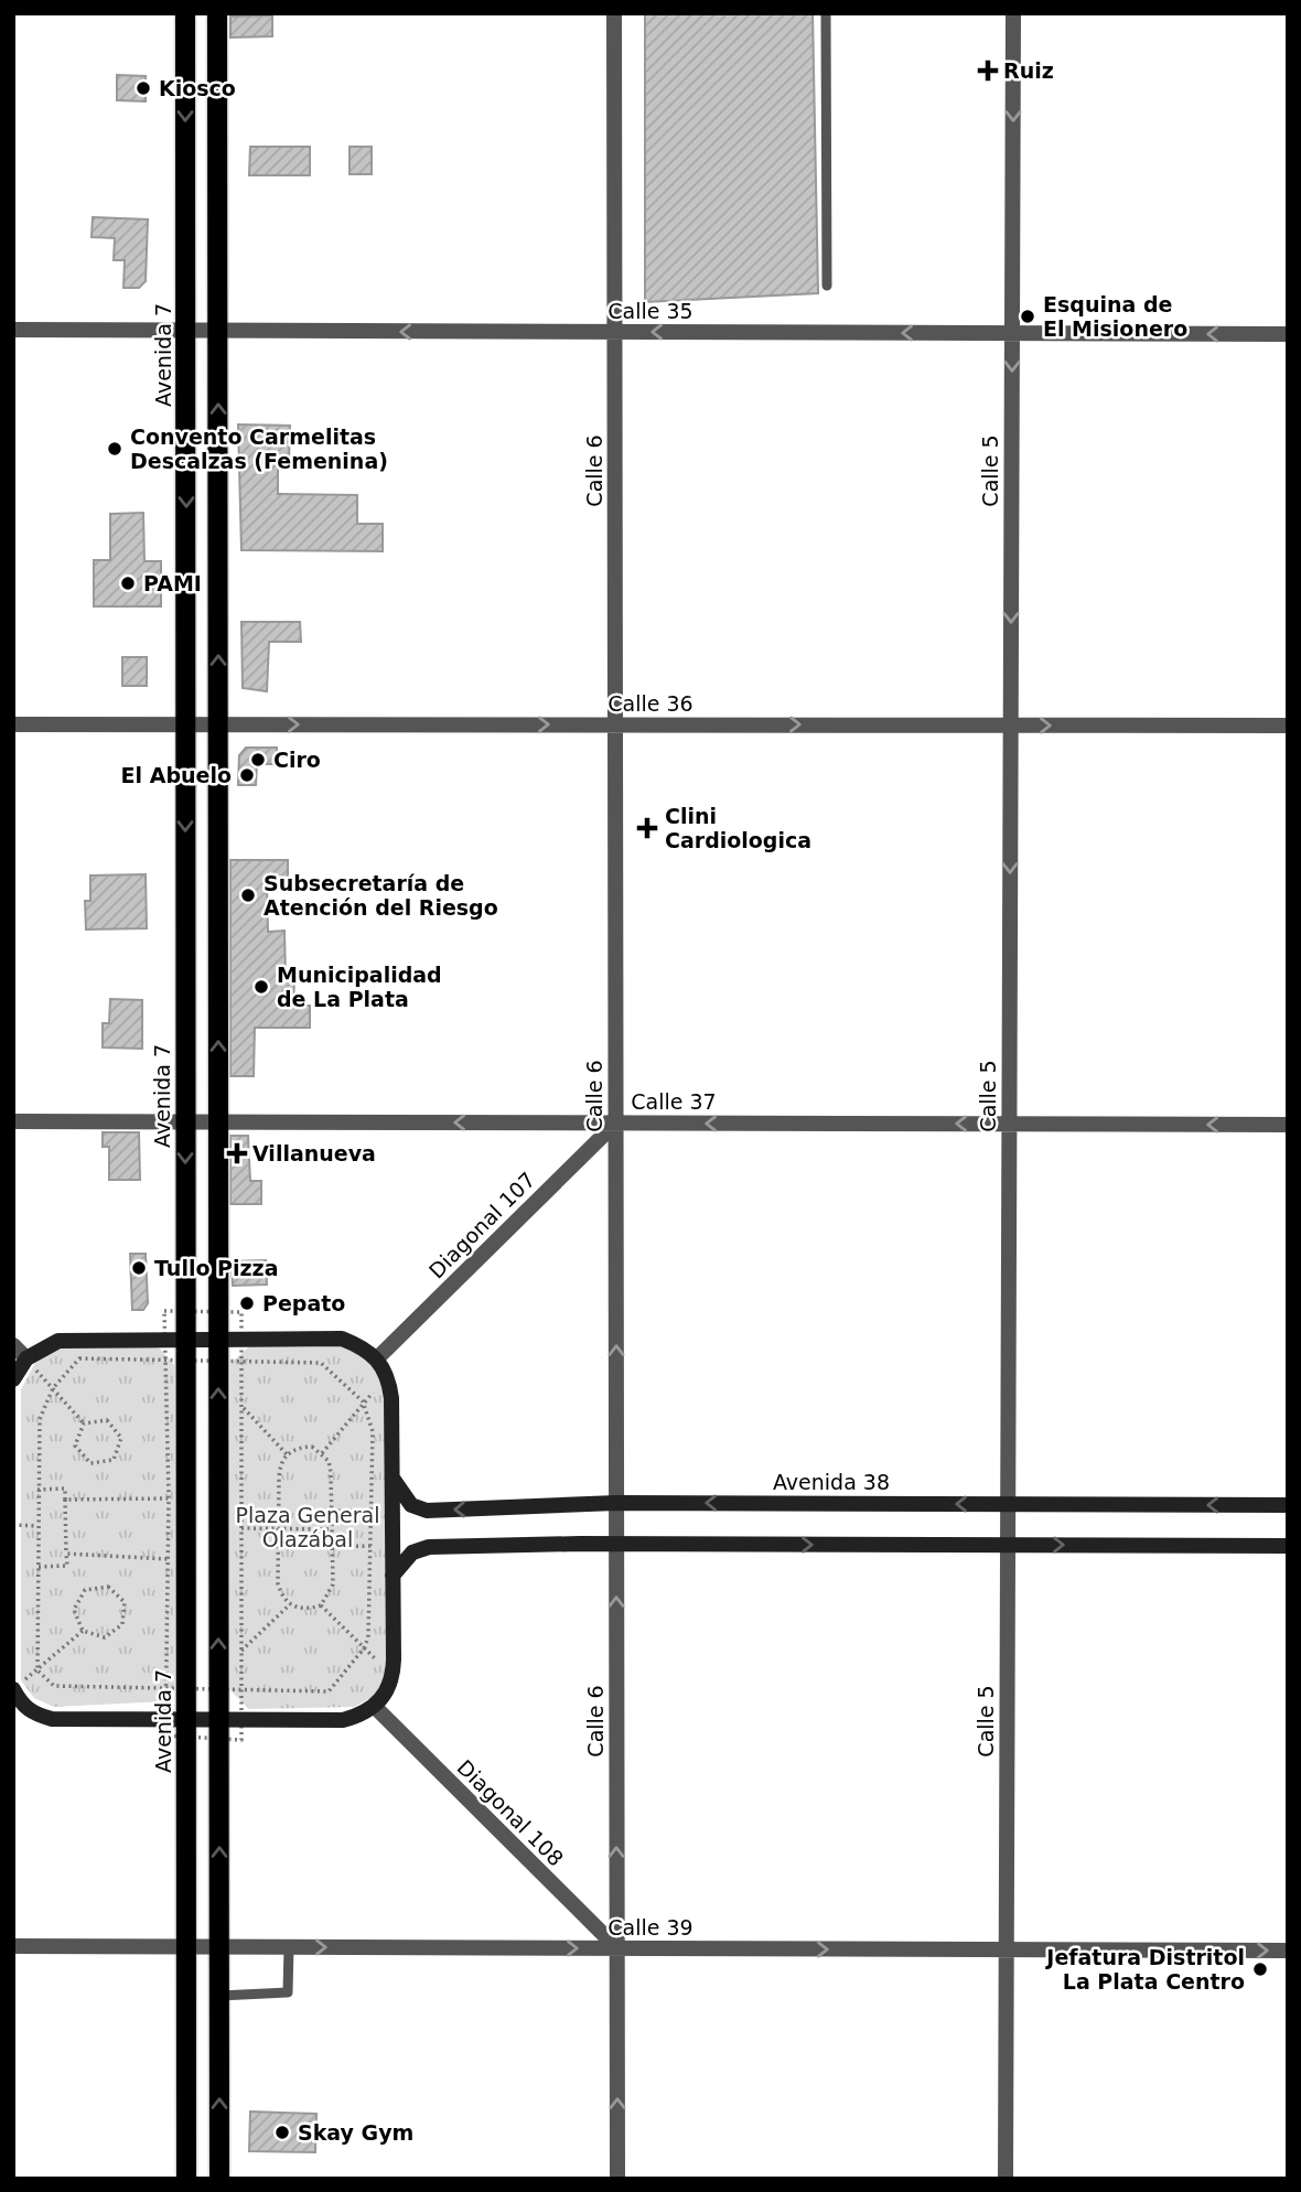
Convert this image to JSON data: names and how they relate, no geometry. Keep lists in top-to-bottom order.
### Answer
{
  "streets": {
    "main road": ["Avenida 7", "Avenida 38"],
    "street": [
      "Calle 35",
      "Calle 6",
      "Calle 5",
      "Calle 36",
      "Calle 37",
      "Diagonal 107",
      "Diagonal 108",
      "Calle 39"
    ]
  },
  "crossings": [
    ["Calle 35", "Avenida 7"],
    ["Calle 35", "Calle 6"],
    ["Calle 35", "Calle 5"],
    ["Avenida 7", "Calle 36"],
    ["Avenida 7", "Calle 37"],
    ["Avenida 7", "Calle 39"],
    ["Calle 6", "Calle 36"],
    ["Calle 6", "Calle 37"],
    ["Calle 6", "Diagonal 107"],
    ["Calle 6", "Avenida 38"],
    ["Calle 6", "Diagonal 108"],
    ["Calle 6", "Calle 39"],
    ["Calle 5", "Calle 36"],
    ["Calle 5", "Calle 37"],
    ["Calle 5", "Avenida 38"],
    ["Calle 5", "Calle 39"],
    ["Calle 37", "Diagonal 107"],
    ["Diagonal 108", "Calle 39"]
  ],
  "one_way": [
    "Calle 35",
    "Calle 6",
    "Calle 5",
    "Calle 36",
    "Calle 37",
    "Calle 39"
  ],
  "parks": ["Plaza General Olazábal"],
  "places": {
    "health": ["Ruiz", "Clini Cardiologica", "Villanueva"],
    "other": [
      "Kiosco",
      "Esquina de El Misionero",
      "Convento Carmelitas Descalzas (Femenina)",
      "PAMI",
      "Ciro",
      "El Abuelo",
      "Subsecretaría de Atención del Riesgo",
      "Municipalidad de La Plata",
      "Tullo Pizza",
      "Pepato",
      "Jefatura Distritol La Plata Centro",
      "Skay Gym"
    ]
  }
}
